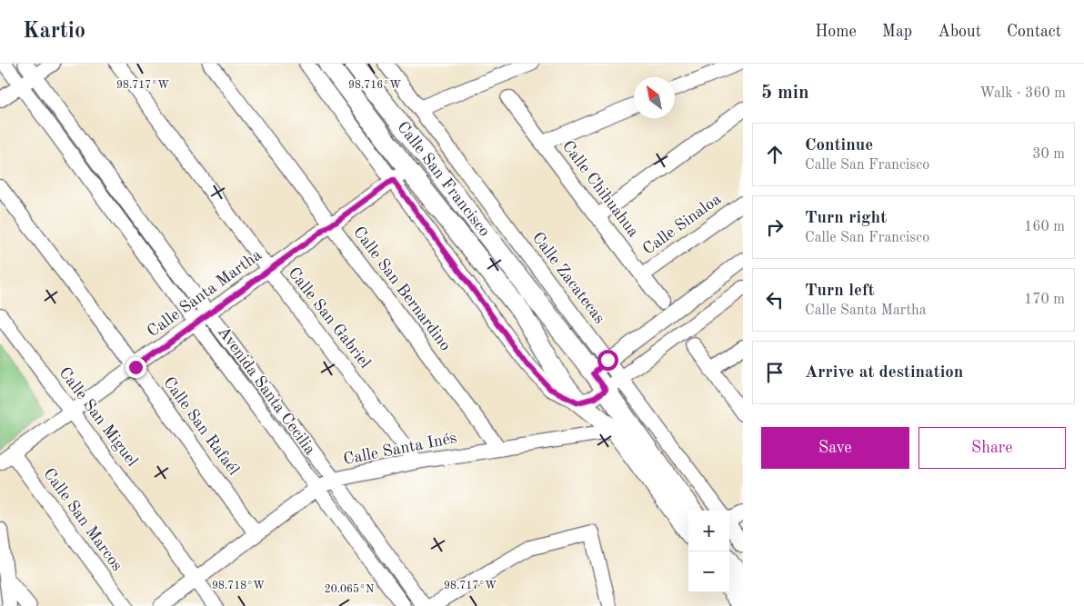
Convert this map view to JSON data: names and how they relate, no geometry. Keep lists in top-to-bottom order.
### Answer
{
  "streets": {
    "main road": ["Calle San Francisco"],
    "street": [
      "Calle Chihuahua",
      "Calle Sinaloa",
      "Calle Zacatecas",
      "Calle San Bernardino",
      "Calle Santa Martha",
      "Calle San Gabriel",
      "Avenida Santa Cecilia",
      "Calle San Miguel",
      "Calle San Rafaél",
      "Calle Santa Inés",
      "Calle San Marcos"
    ]
  },
  "crossings": [
    ["Calle San Francisco", "Calle Zacatecas"],
    ["Calle San Francisco", "Calle Santa Martha"],
    ["Calle San Francisco", "Calle Santa Inés"],
    ["Calle Chihuahua", "Calle Sinaloa"],
    ["Calle San Bernardino", "Calle Santa Martha"],
    ["Calle San Bernardino", "Calle Santa Inés"],
    ["Calle Santa Martha", "Calle San Gabriel"],
    ["Calle Santa Martha", "Avenida Santa Cecilia"],
    ["Calle Santa Martha", "Calle San Miguel"],
    ["Calle Santa Martha", "Calle San Rafaél"],
    ["Calle Santa Martha", "Calle San Marcos"],
    ["Calle San Gabriel", "Calle Santa Inés"],
    ["Avenida Santa Cecilia", "Calle Santa Inés"],
    ["Calle San Miguel", "Calle Santa Inés"],
    ["Calle San Rafaél", "Calle Santa Inés"]
  ],
  "north": "top left",
  "page": {
    "header": "Kartio",
    "nav": [
      "Home",
      "Map",
      "About",
      "Contact"
    ],
    "heading": ["5 min", "Walk · 360 m"],
    "list": [
      ["Continue", "Calle San Francisco", "30 m"],
      ["Turn right", "Calle San Francisco", "160 m"],
      ["Turn left", "Calle Santa Martha", "170 m"],
      "Arrive at destination"
    ],
    "buttons": ["Save", "Share"],
    "map_buttons": ["+", "−"]
  },
  "coordinates": [
    "98.716°W",
    "98.717°W",
    "98.718°W",
    "20.065°N"
  ]
}
